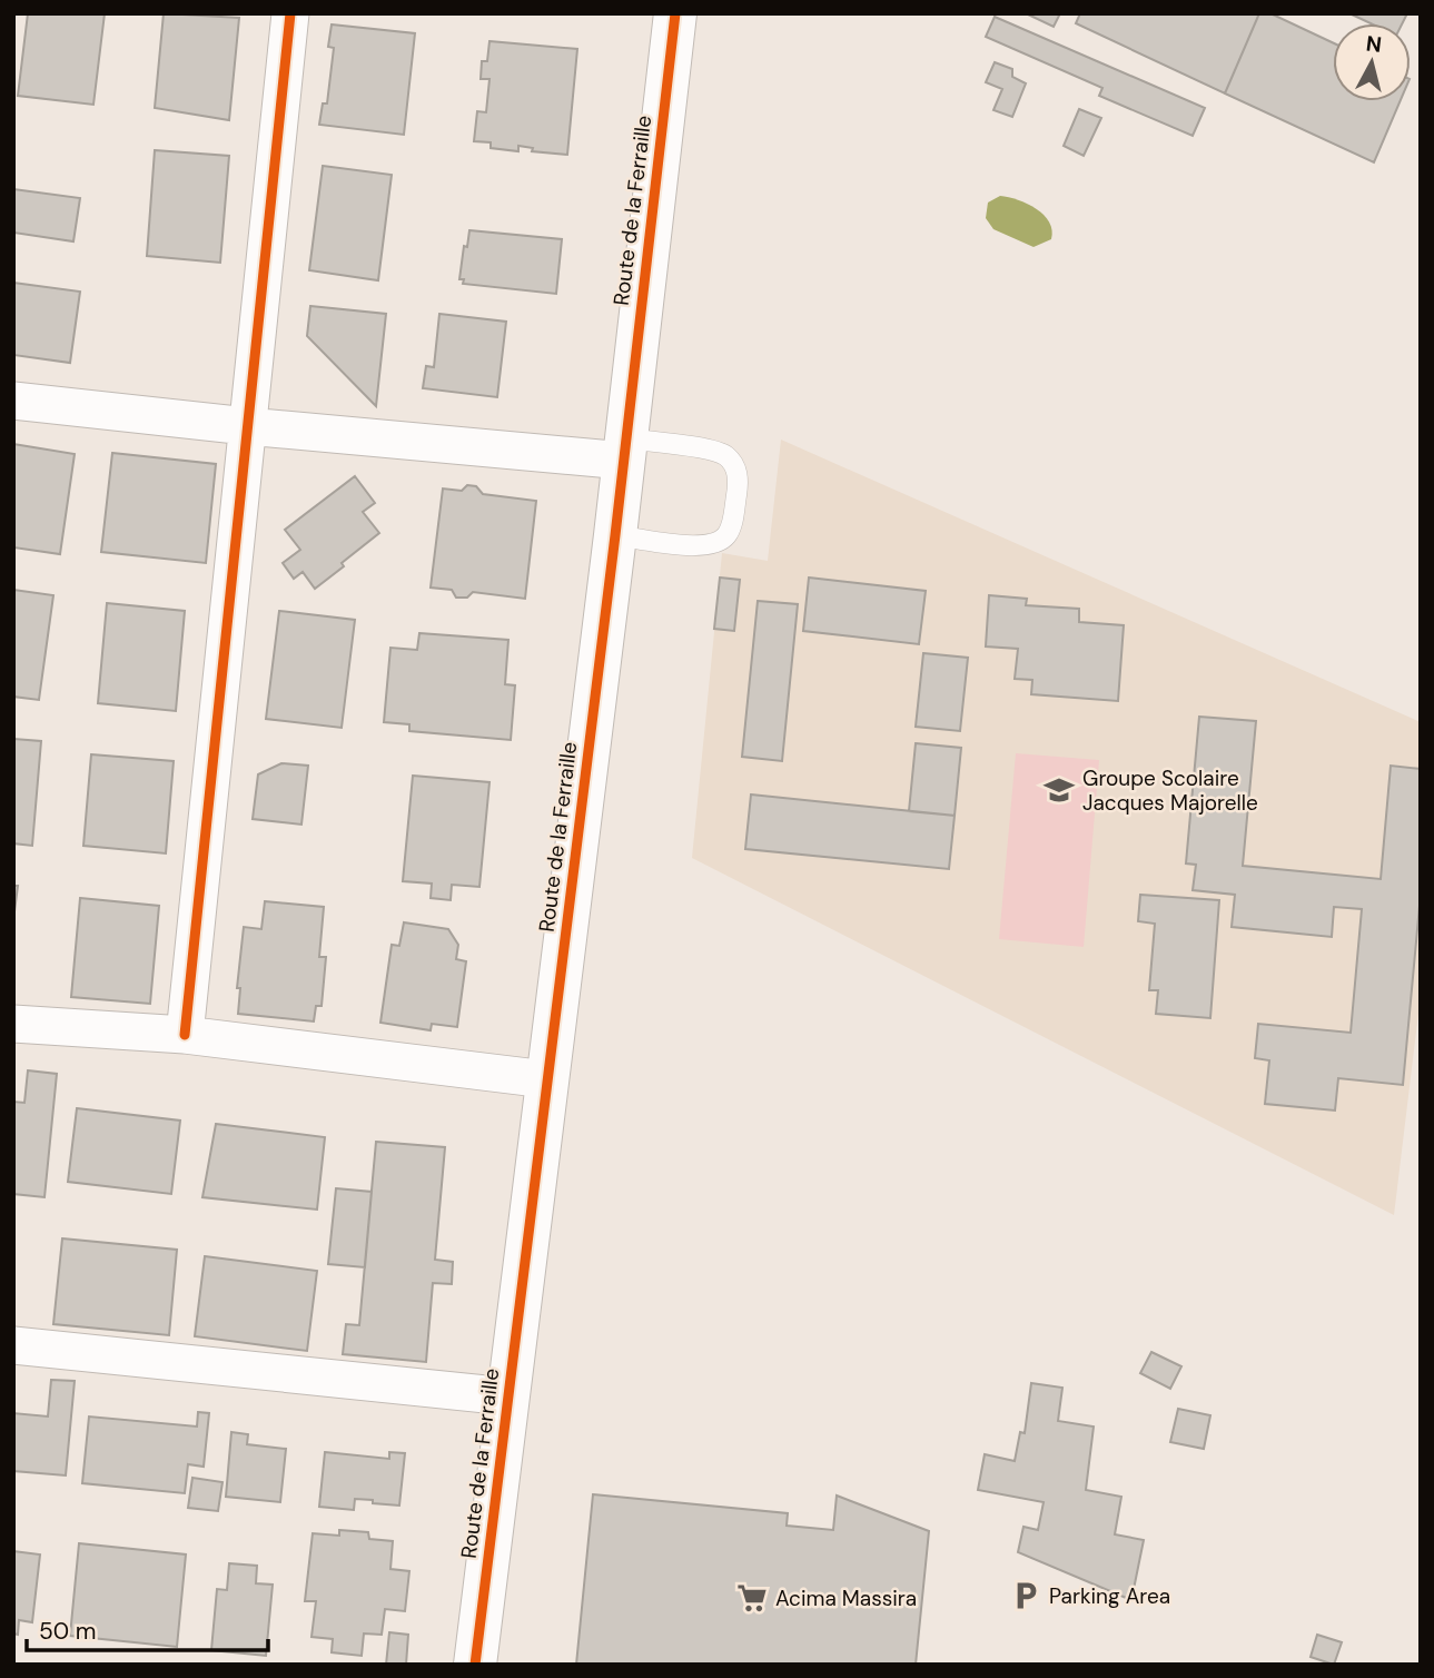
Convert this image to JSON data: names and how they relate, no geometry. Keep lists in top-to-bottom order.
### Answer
{
  "streets": {
    "street": ["Route de la Ferraille"]
  },
  "places": {
    "school or university": ["Groupe Scolaire Jacques Majorelle"],
    "parking": ["Parking Area"],
    "supermarket": ["Acima Massira"]
  },
  "scale_bar": "50 m",
  "north": "top"
}
